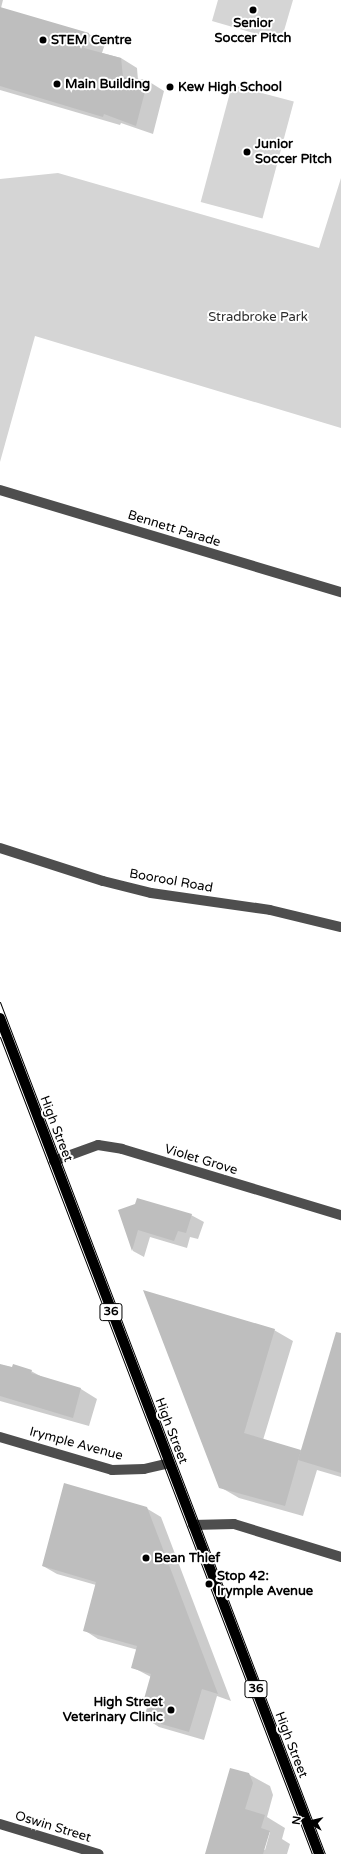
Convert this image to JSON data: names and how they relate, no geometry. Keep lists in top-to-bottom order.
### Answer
{
  "streets": {
    "main road": ["High Street", "36"],
    "street": [
      "Bennett Parade",
      "Boorool Road",
      "Violet Grove",
      "Irymple Avenue",
      "Oswin Street"
    ]
  },
  "crossings": [
    ["High Street", "Violet Grove"],
    ["High Street", "Irymple Avenue"]
  ],
  "parks": ["Stradbroke Park"],
  "places": [
    "Senior Soccer Pitch",
    "STEM Centre",
    "Main Building",
    "Kew High School",
    "Junior Soccer Pitch",
    "Bean Thief",
    "Stop 42: Irymple Avenue",
    "High Street Veterinary Clinic"
  ],
  "north": "left"
}
